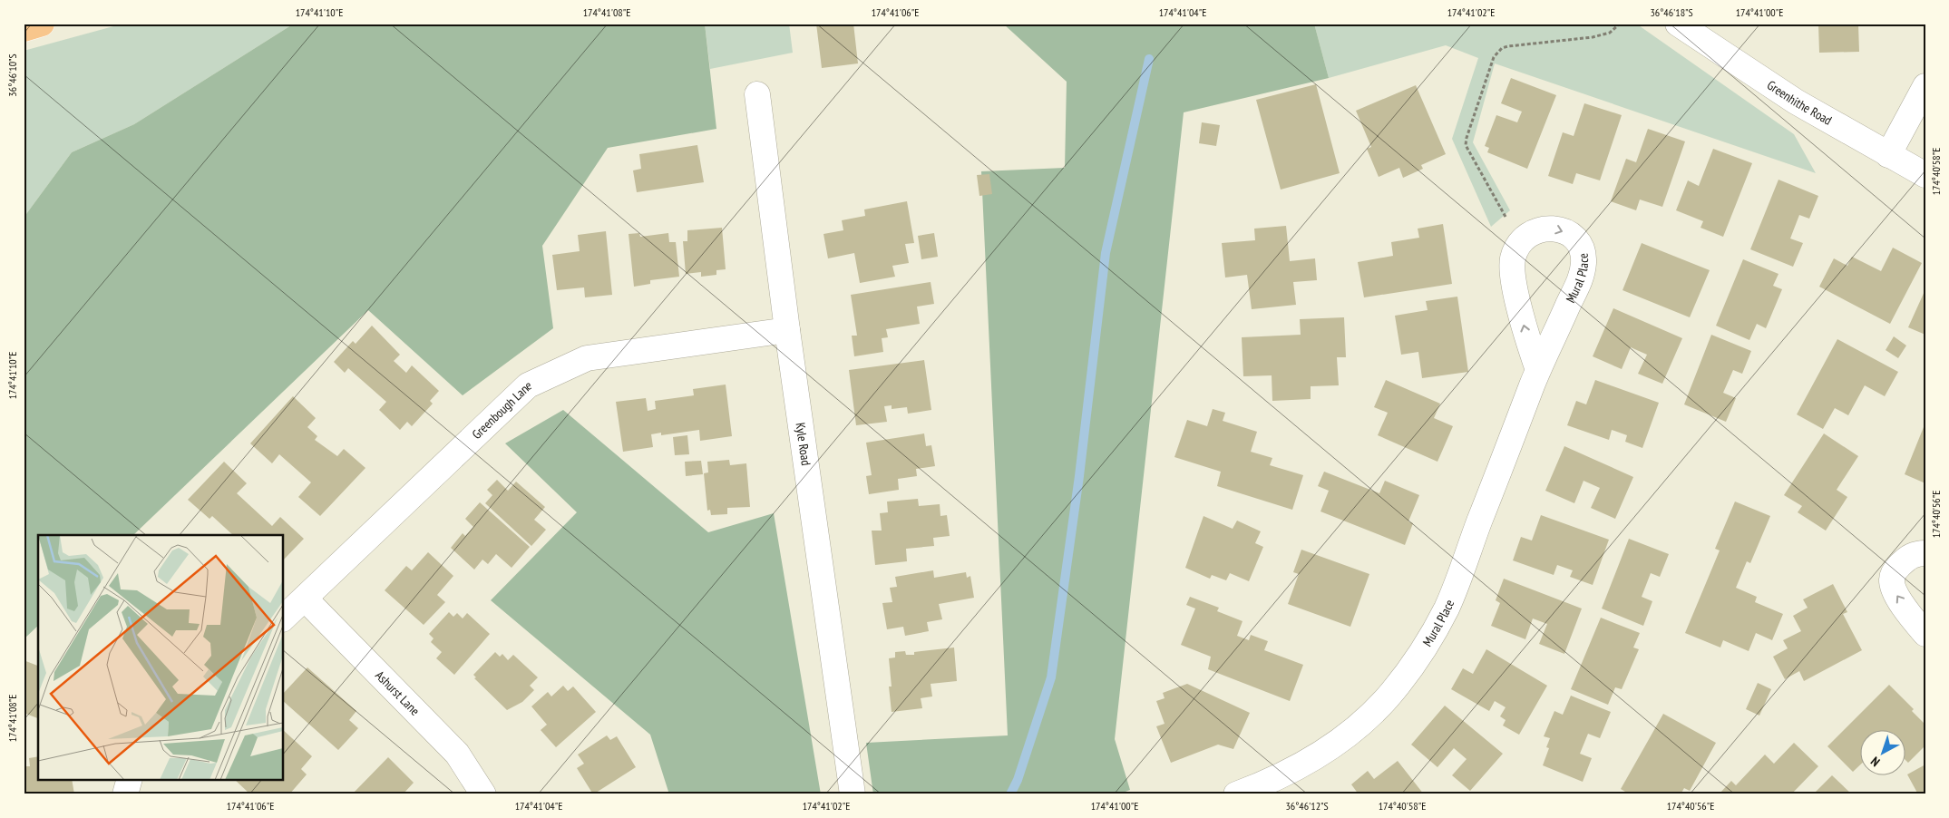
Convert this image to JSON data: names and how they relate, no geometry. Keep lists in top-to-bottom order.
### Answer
{
  "streets": {
    "street": [
      "Greenhithe Road",
      "Mural Place",
      "Greenbough Lane",
      "Kyle Road",
      "Ashurst Lane"
    ]
  },
  "crossings": [
    ["Greenbough Lane", "Kyle Road"],
    ["Greenbough Lane", "Ashurst Lane"]
  ],
  "north": "bottom left",
  "coordinates": [
    "174°41'10\"E",
    "174°41'08\"E",
    "174°41'06\"E",
    "174°41'04\"E",
    "174°41'02\"E",
    "36°46'18\"S",
    "174°41'00\"E",
    "36°46'10\"S",
    "174°40'58\"E",
    "174°40'56\"E",
    "36°46'12\"S"
  ]
}
